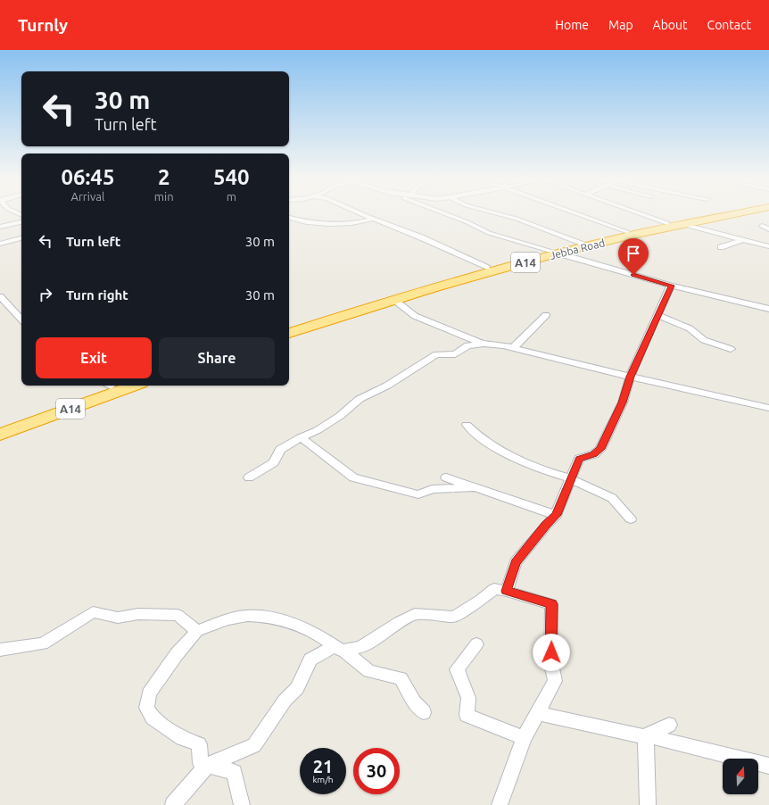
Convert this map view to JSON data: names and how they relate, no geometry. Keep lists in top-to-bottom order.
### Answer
{
  "streets": {
    "highway": ["Jebba Road", "A14"]
  },
  "north": "top",
  "page": {
    "header": "Turnly",
    "nav": [
      "Home",
      "Map",
      "About",
      "Contact"
    ],
    "turn": ["30 m", "Turn left"],
    "eta": [
      "06:45",
      "Arrival",
      "2",
      "min",
      "540",
      "m"
    ],
    "list": [
      {
        "name": "Turn left",
        "value": "30 m"
      },
      {
        "name": "Turn right",
        "value": "30 m"
      }
    ],
    "buttons": ["Exit", "Share"],
    "speed": "21 km/h",
    "limit": "30"
  }
}
